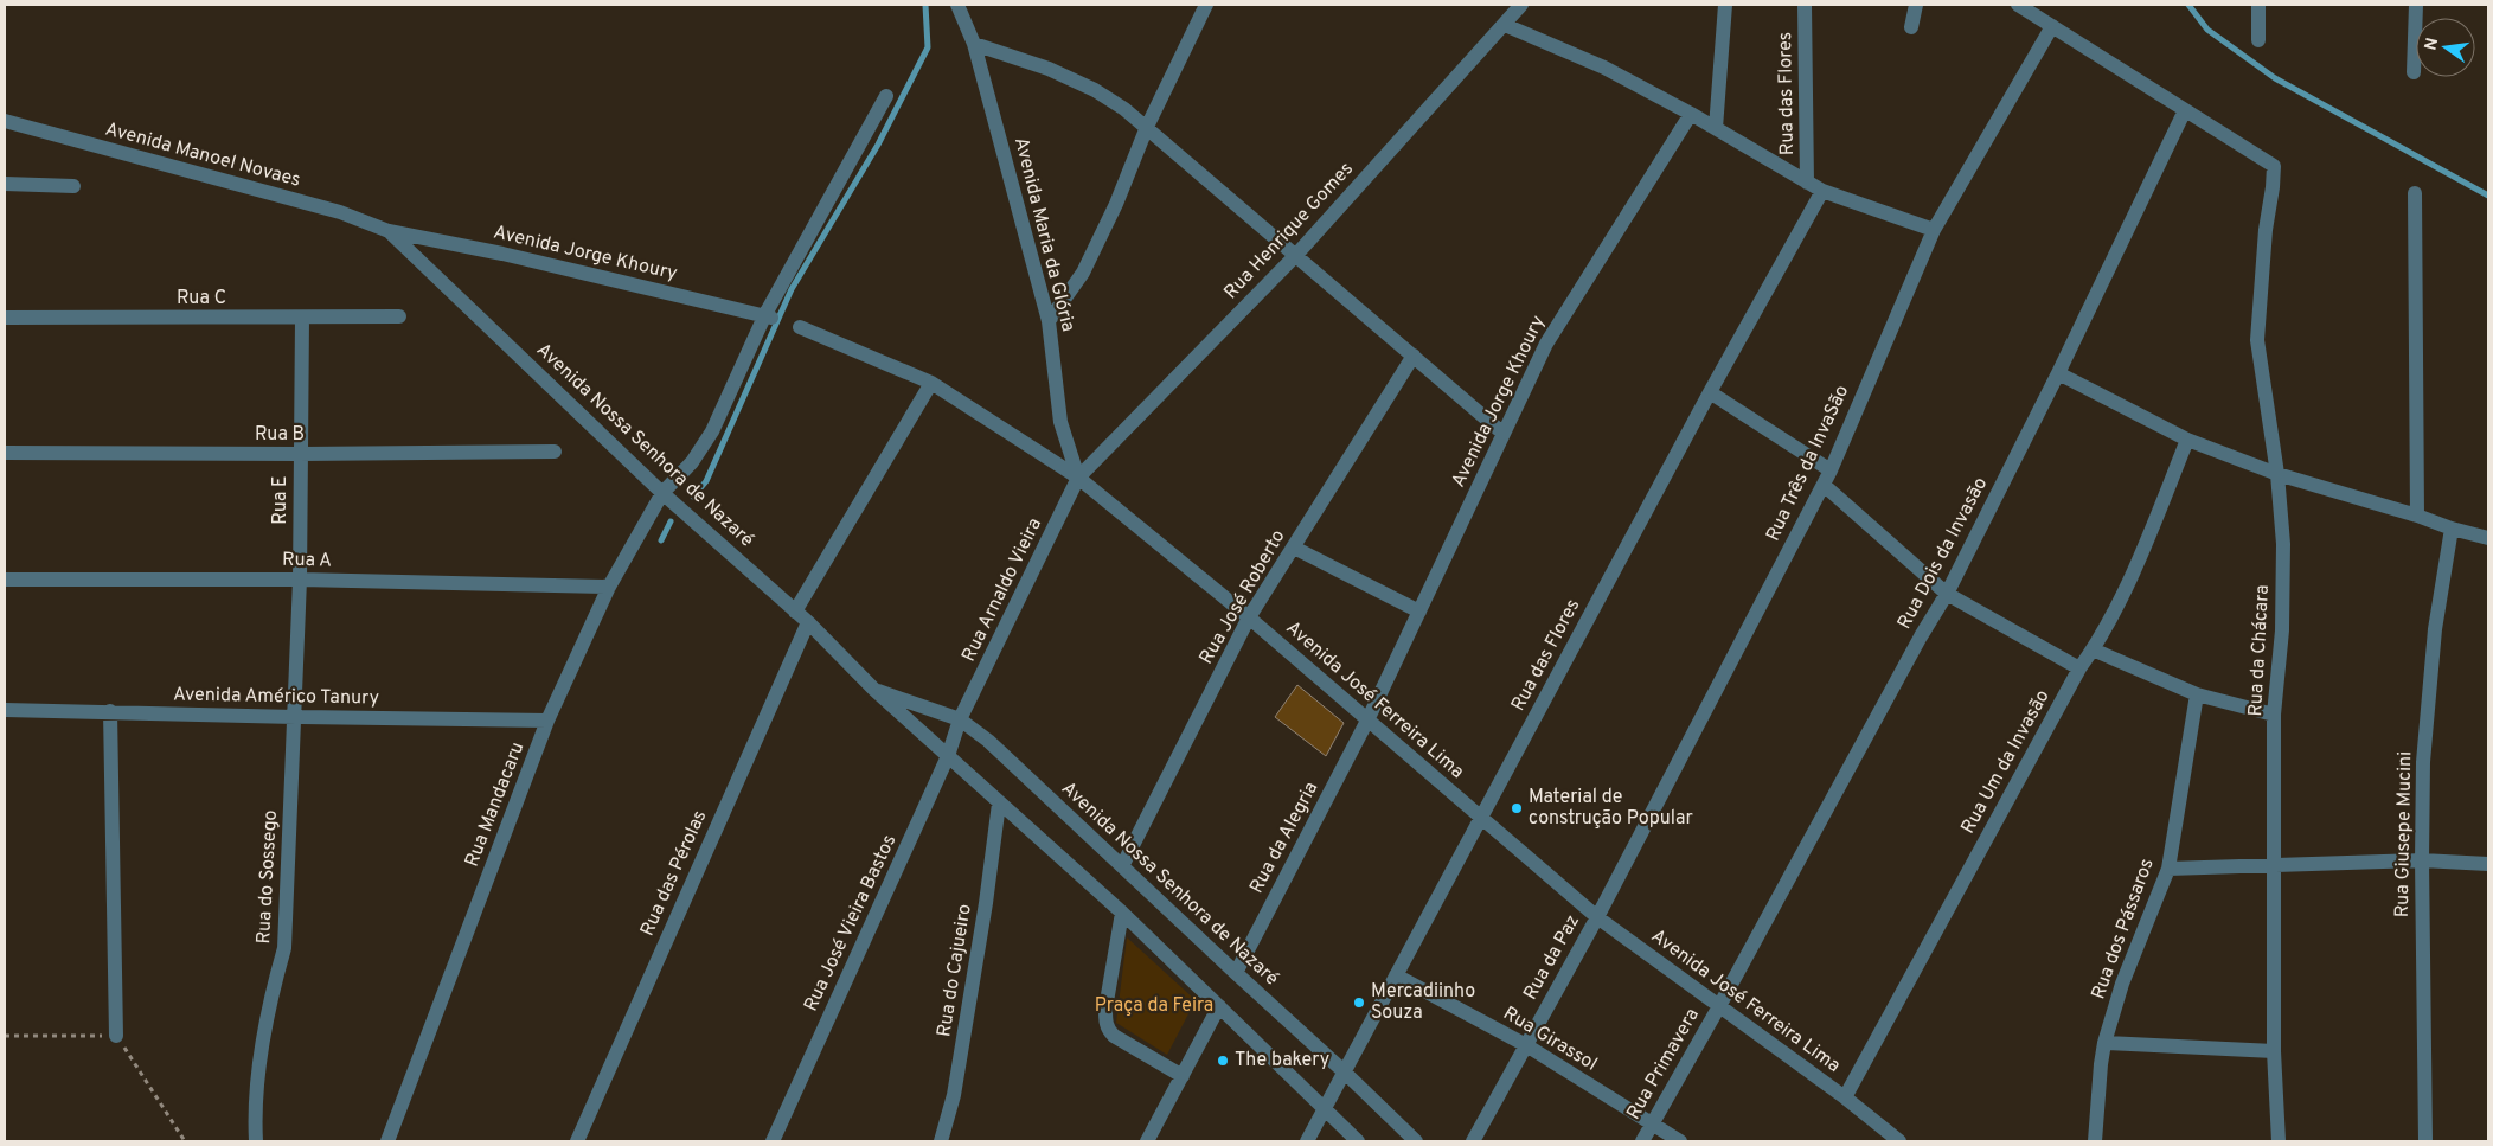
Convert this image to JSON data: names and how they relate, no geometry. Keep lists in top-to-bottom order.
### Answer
{
  "streets": {
    "street": [
      "Rua das Flores",
      "Avenida Manoel Novaes",
      "Rua Henrique Gomes",
      "Avenida Maria da Glória",
      "Avenida Jorge Khoury",
      "Rua C",
      "Rua B",
      "Avenida Nossa Senhora de Nazaré",
      "Rua Três da InvaSão",
      "Rua E",
      "Rua Dois da Invasão",
      "Rua A",
      "Rua Arnaldo Vieira",
      "Rua José Roberto",
      "Rua da Chácara",
      "Avenida Américo Tanury",
      "Avenida José Ferreira Lima",
      "Rua Um da Invasão",
      "Rua Mandacaru",
      "Rua Giusepe Mucini",
      "Rua da Alegria",
      "Rua das Pérolas",
      "Rua do Sossego",
      "Rua José Vieira Bastos",
      "Rua dos Pássaros",
      "Rua da Paz",
      "Rua do Cajueiro",
      "Rua Girassol",
      "Rua Primavera"
    ]
  },
  "crossings": [
    ["Rua das Flores", "Avenida Nossa Senhora de Nazaré"],
    ["Rua das Flores", "Avenida José Ferreira Lima"],
    ["Rua das Flores", "Rua Girassol"],
    ["Avenida Manoel Novaes", "Avenida Jorge Khoury"],
    ["Avenida Manoel Novaes", "Avenida Nossa Senhora de Nazaré"],
    ["Rua Henrique Gomes", "Avenida Maria da Glória"],
    ["Rua Henrique Gomes", "Rua Arnaldo Vieira"],
    ["Rua Henrique Gomes", "Avenida José Ferreira Lima"],
    ["Avenida Maria da Glória", "Rua Arnaldo Vieira"],
    ["Avenida Maria da Glória", "Avenida José Ferreira Lima"],
    ["Avenida Jorge Khoury", "Avenida Nossa Senhora de Nazaré"],
    ["Avenida Jorge Khoury", "Avenida José Ferreira Lima"],
    ["Avenida Jorge Khoury", "Rua Mandacaru"],
    ["Avenida Jorge Khoury", "Rua da Alegria"],
    ["Rua C", "Rua E"],
    ["Rua B", "Rua E"],
    ["Avenida Nossa Senhora de Nazaré", "Rua Arnaldo Vieira"],
    ["Avenida Nossa Senhora de Nazaré", "Rua José Roberto"],
    ["Avenida Nossa Senhora de Nazaré", "Rua Mandacaru"],
    ["Avenida Nossa Senhora de Nazaré", "Rua da Alegria"],
    ["Avenida Nossa Senhora de Nazaré", "Rua das Pérolas"],
    ["Avenida Nossa Senhora de Nazaré", "Rua José Vieira Bastos"],
    ["Avenida Nossa Senhora de Nazaré", "Rua do Cajueiro"],
    ["Rua Três da InvaSão", "Avenida José Ferreira Lima"],
    ["Rua Três da InvaSão", "Rua da Paz"],
    ["Rua E", "Rua A"],
    ["Rua E", "Avenida Américo Tanury"],
    ["Rua E", "Rua do Sossego"],
    ["Rua Dois da Invasão", "Rua da Chácara"],
    ["Rua Dois da Invasão", "Avenida José Ferreira Lima"],
    ["Rua Dois da Invasão", "Rua Primavera"],
    ["Rua A", "Rua Mandacaru"],
    ["Rua Arnaldo Vieira", "Avenida José Ferreira Lima"],
    ["Rua Arnaldo Vieira", "Rua José Vieira Bastos"],
    ["Rua José Roberto", "Avenida José Ferreira Lima"],
    ["Avenida Américo Tanury", "Rua Mandacaru"],
    ["Avenida Américo Tanury", "Rua do Sossego"],
    ["Avenida José Ferreira Lima", "Rua Um da Invasão"],
    ["Avenida José Ferreira Lima", "Rua da Alegria"],
    ["Avenida José Ferreira Lima", "Rua da Paz"],
    ["Avenida José Ferreira Lima", "Rua Primavera"],
    ["Rua da Paz", "Rua Girassol"],
    ["Rua Girassol", "Rua Primavera"]
  ],
  "parks": ["Praça da Feira"],
  "places": ["Material de construção Popular", "Mercadiinho Souza", "The bakery"],
  "north": "left"
}
